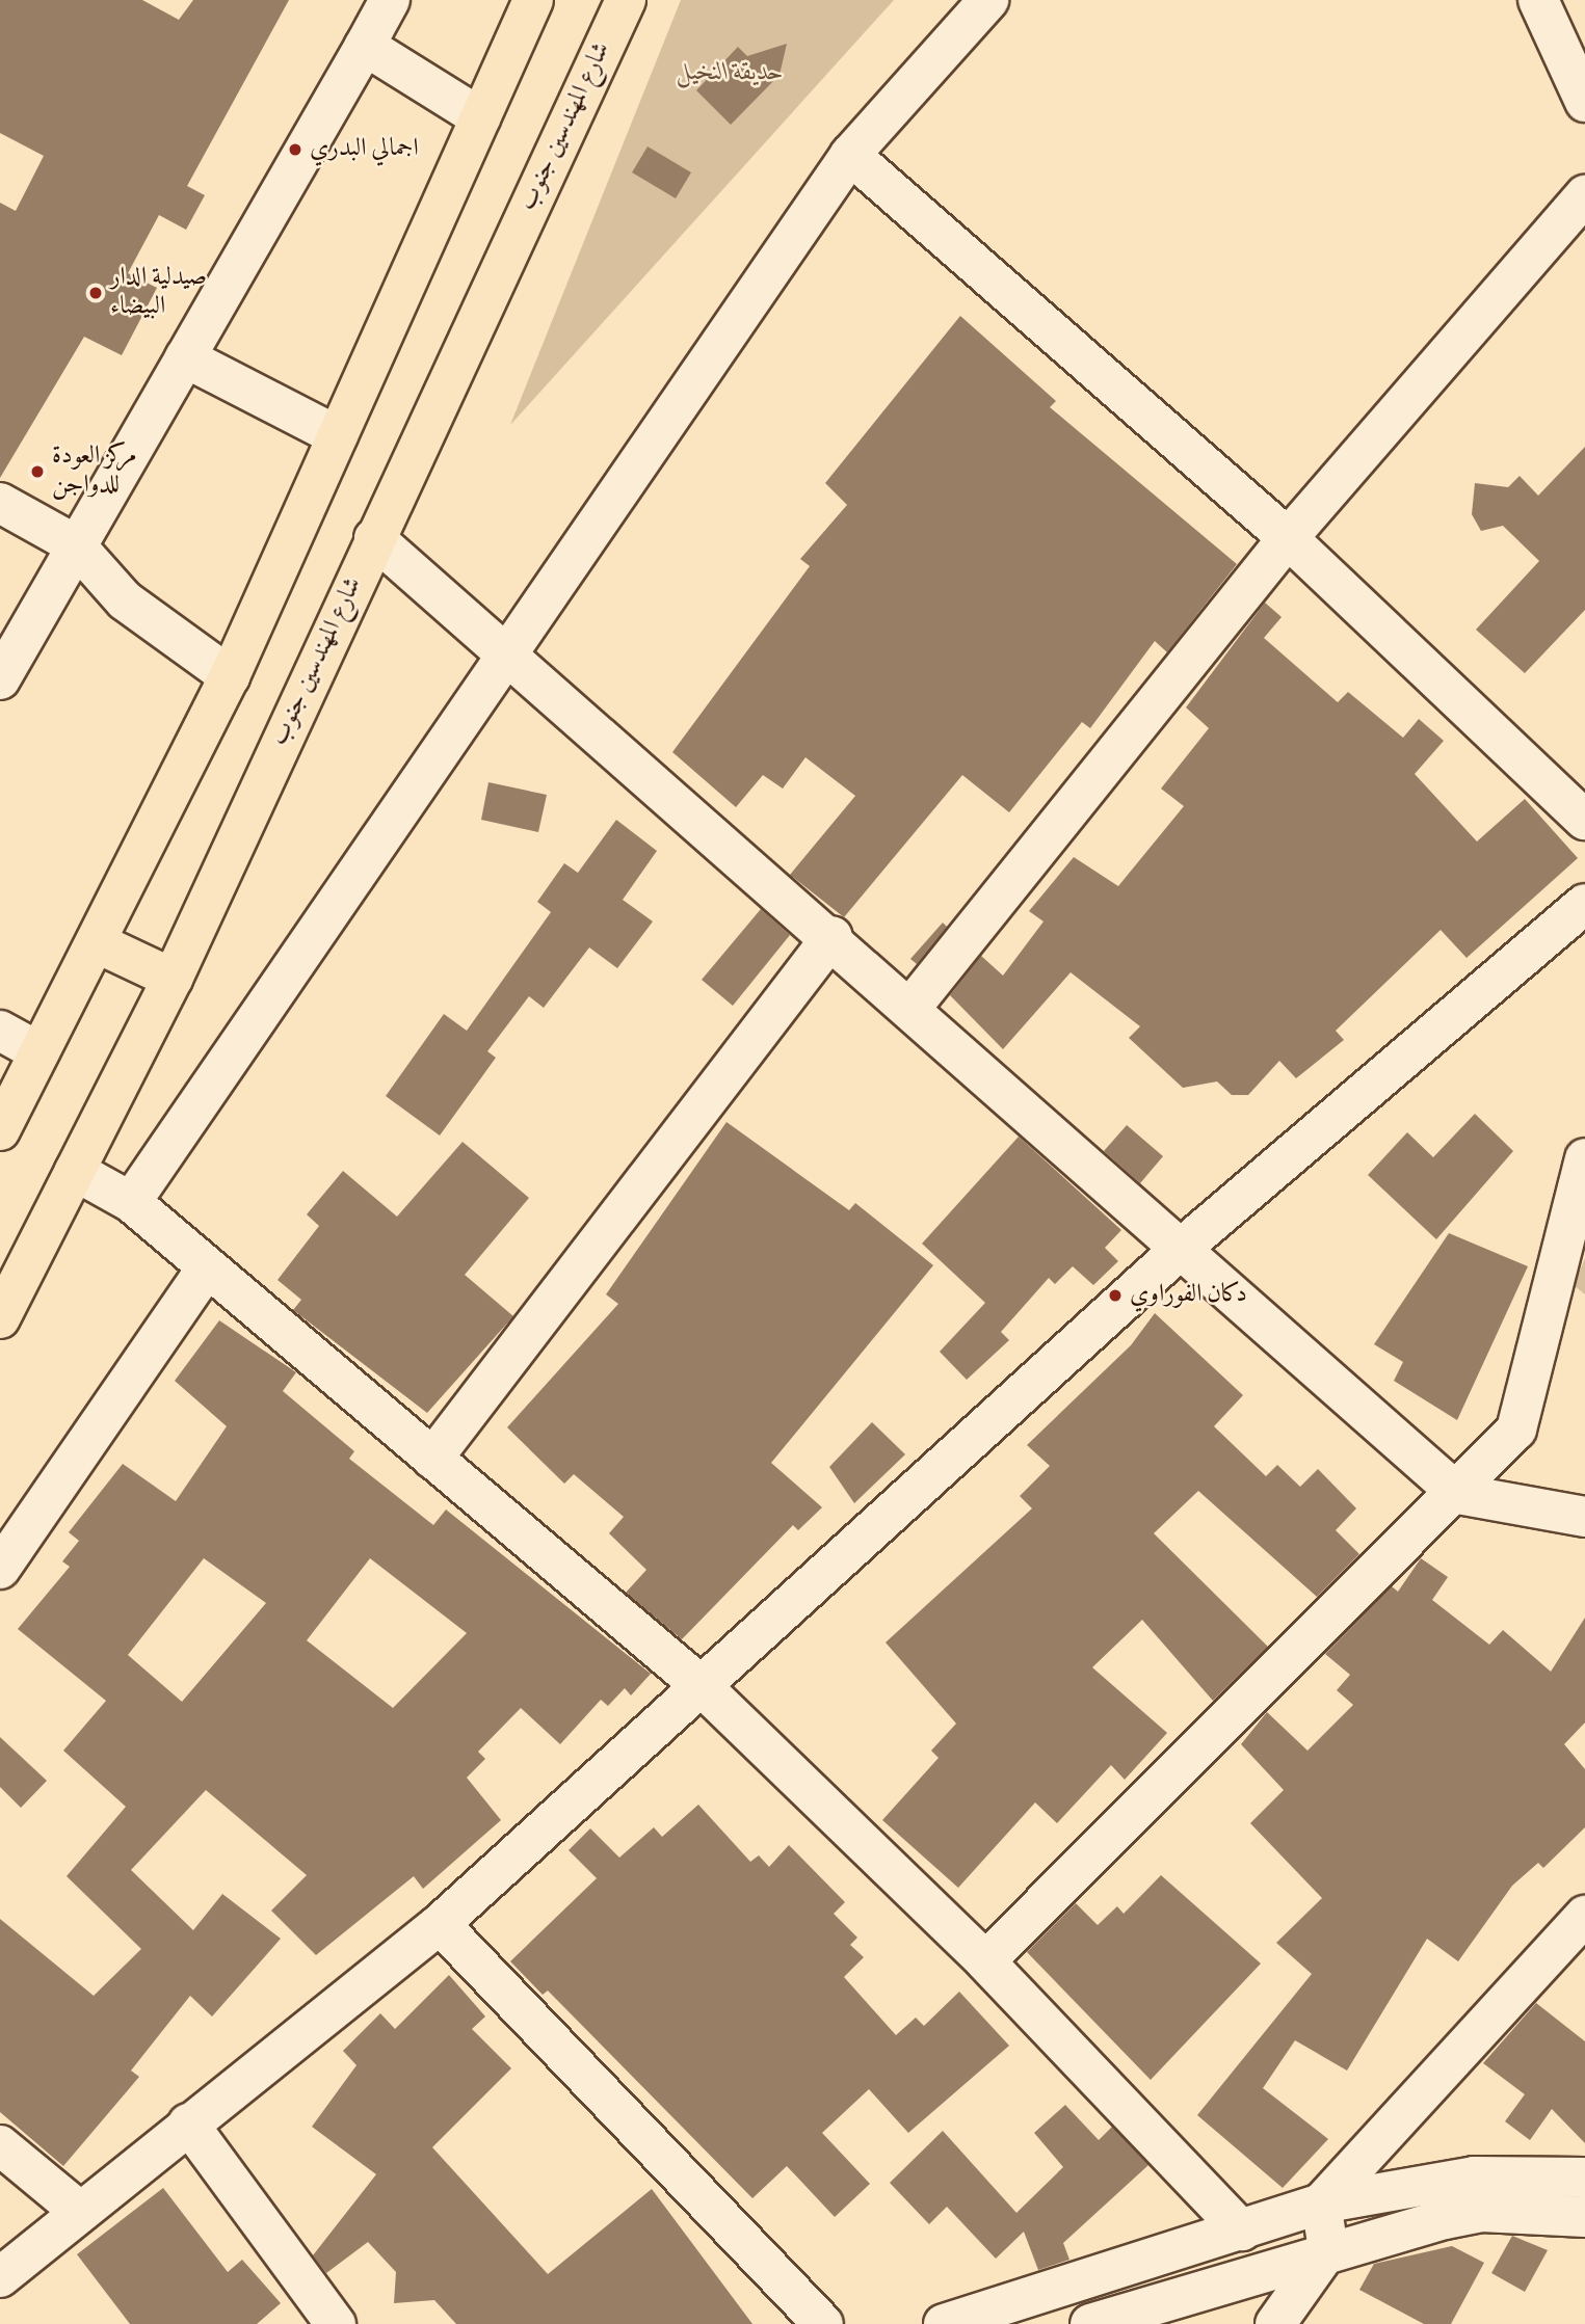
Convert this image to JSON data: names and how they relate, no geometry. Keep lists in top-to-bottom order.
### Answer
{
  "streets": {
    "highway": ["شارع المهندسين جنوب"]
  },
  "parks": ["حديقة النخيل"],
  "places": [
    "اجمالي البدري",
    "صيدلية الدار البيضاء",
    "مركز العودة للدواجن",
    "دكان الفوراوي"
  ]
}
